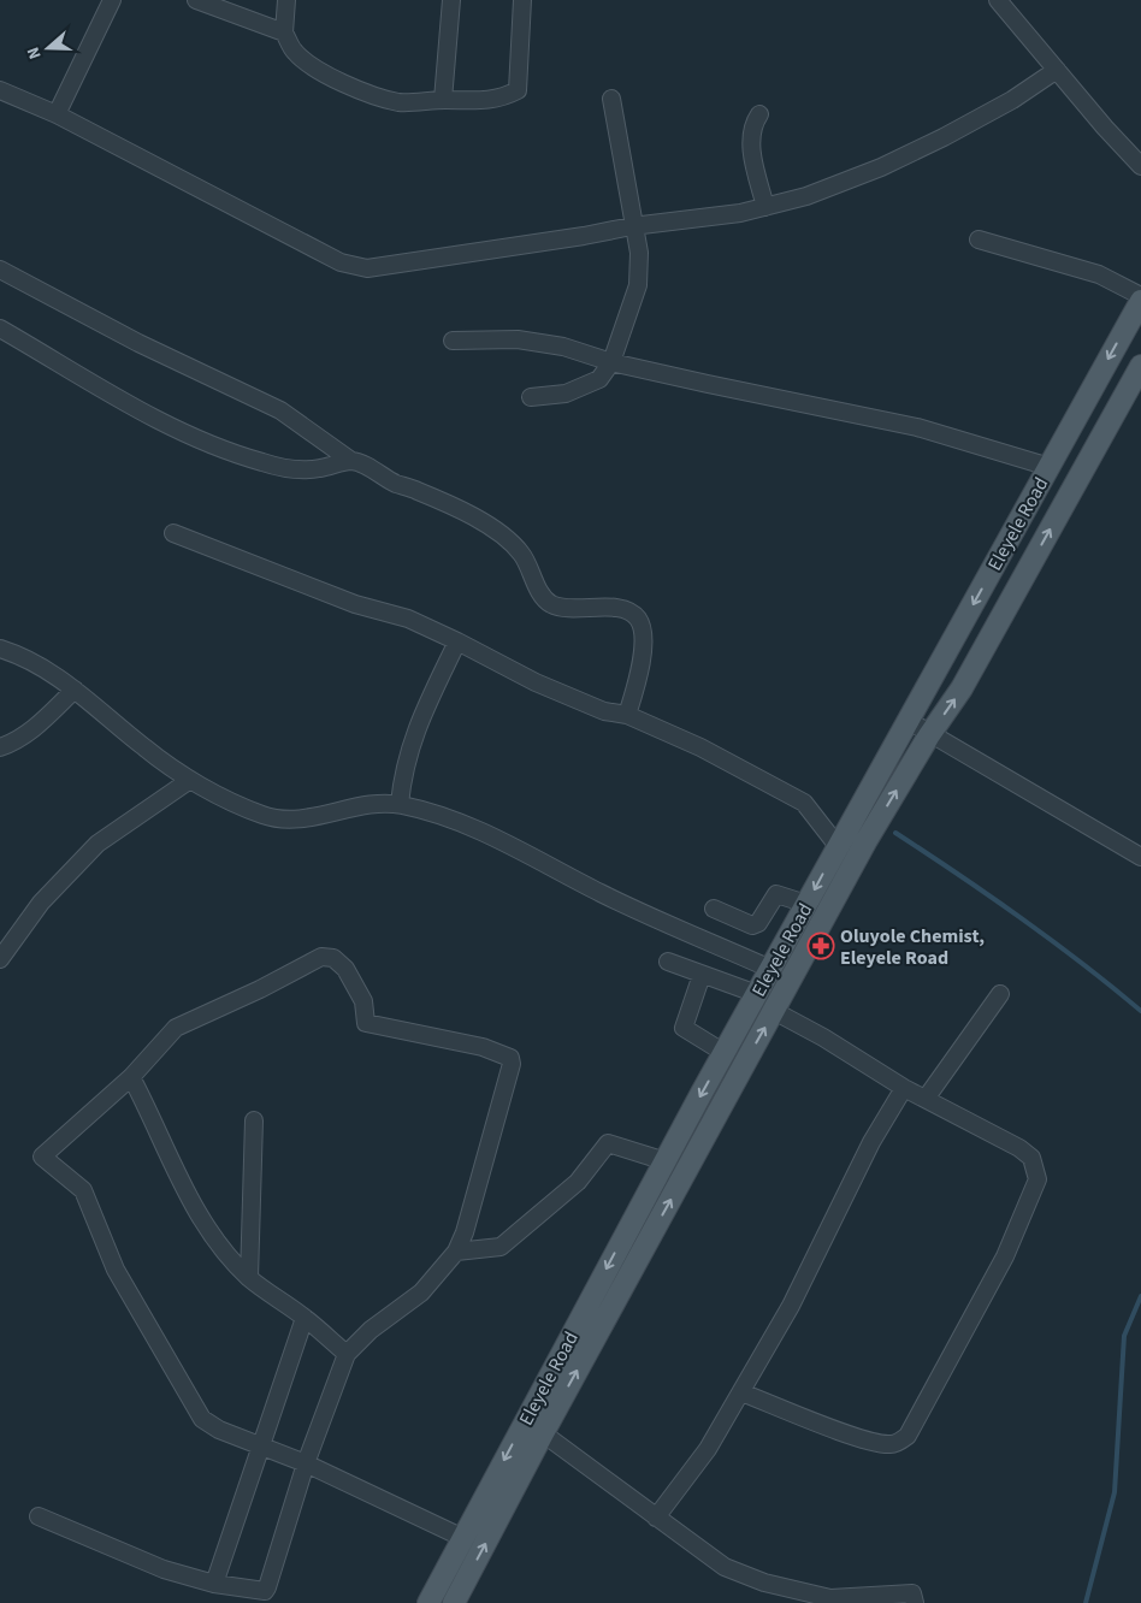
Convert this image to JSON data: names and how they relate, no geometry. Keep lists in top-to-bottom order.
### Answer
{
  "streets": {
    "main road": ["Eleyele Road"]
  },
  "places": {
    "pharmacy": ["Oluyole Chemist, Eleyele Road"]
  },
  "north": "left"
}
